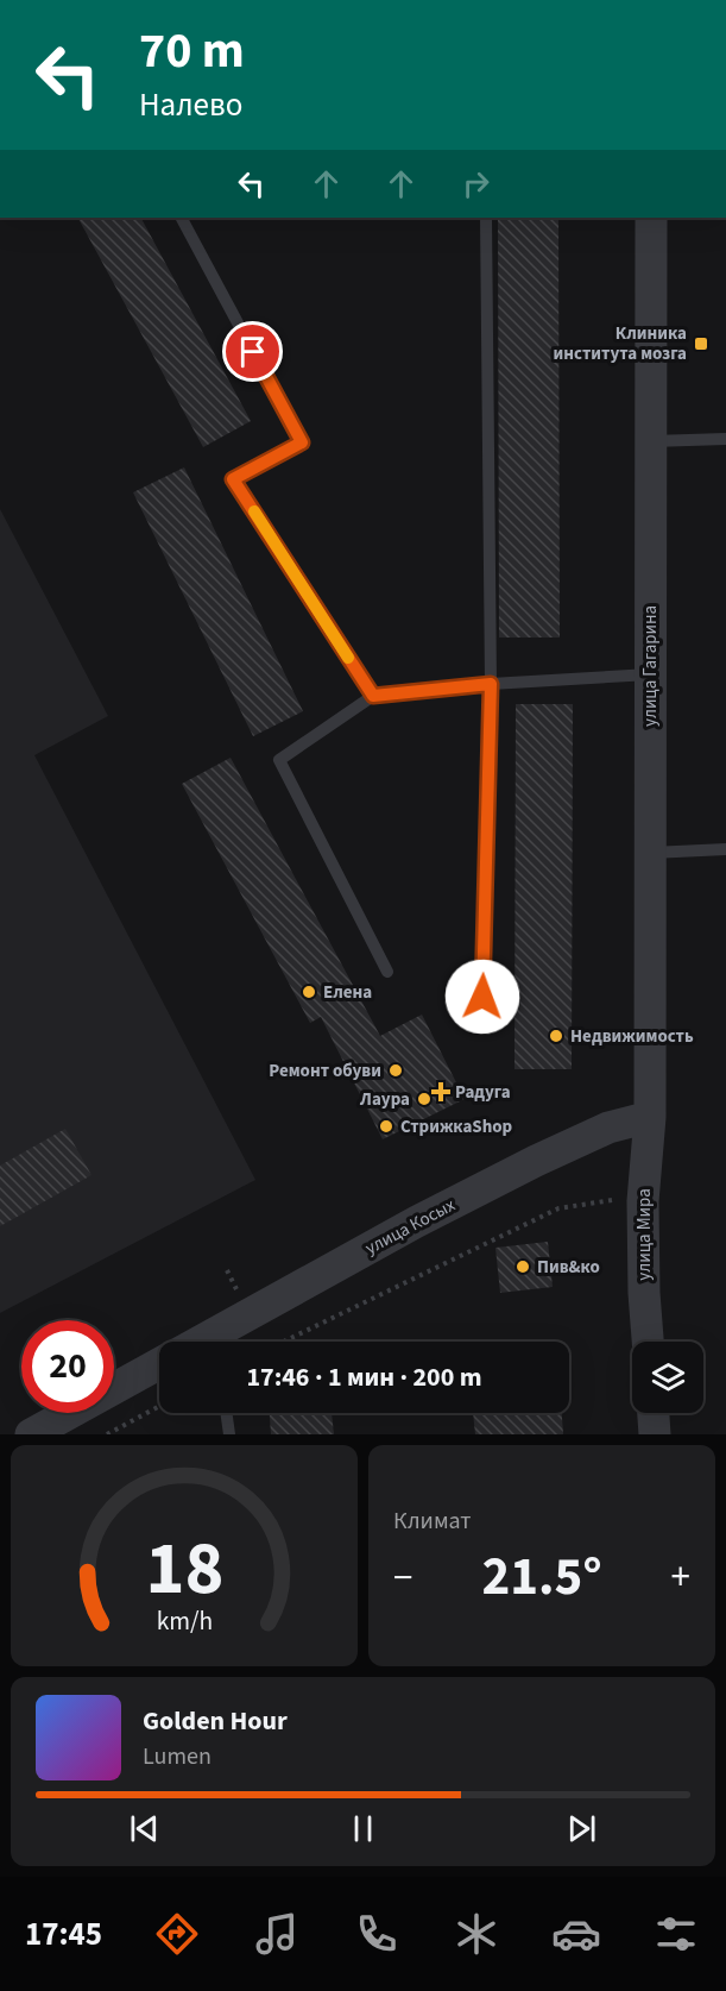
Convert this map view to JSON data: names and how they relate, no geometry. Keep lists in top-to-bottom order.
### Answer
{
  "streets": {
    "street": ["улица Гагарина", "улица Косых", "улица Мира"]
  },
  "crossings": [
    ["улица Гагарина", "улица Косых"],
    ["улица Гагарина", "улица Мира"],
    ["улица Косых", "улица Мира"]
  ],
  "places": {
    "transit": ["Клиника института мозга"],
    "other": [
      "Елена",
      "Недвижимость",
      "Ремонт обуви",
      "Лаура",
      "СтрижкаShop",
      "Пив&ко"
    ],
    "health": ["Радуга"]
  },
  "page": {
    "turn": ["70 m", "Налево"],
    "limit": "20",
    "trip": "17:46 · 1 мин · 200 m",
    "tile": "Климат",
    "heat": ["−", "21.5°", "+"],
    "song": ["Golden Hour", "Lumen"],
    "tabs": "17:45",
    "gauge": ["18", "km/h"]
  }
}
